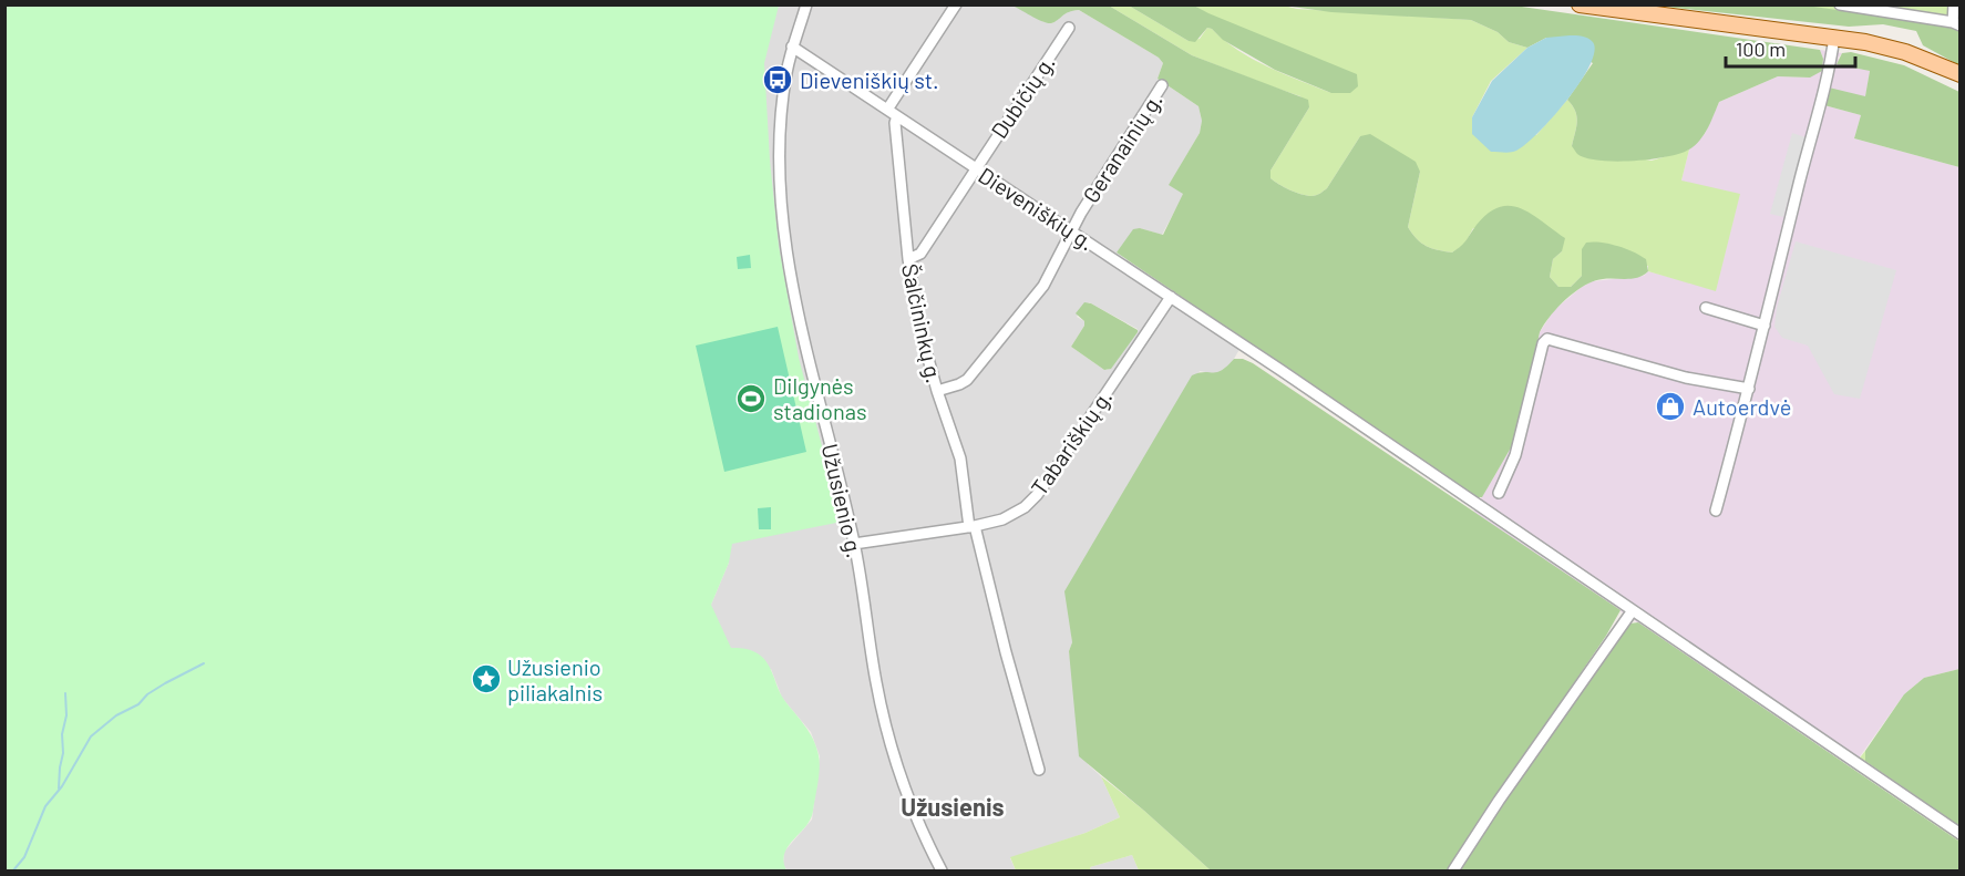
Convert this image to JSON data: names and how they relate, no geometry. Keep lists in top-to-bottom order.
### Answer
{
  "streets": {
    "street": [
      "Dubičių g.",
      "Geranainių g.",
      "Dieveniškių g.",
      "Šalčininkų g.",
      "Tabariškių g.",
      "Užusienio g."
    ]
  },
  "crossings": [
    ["Dubičių g.", "Dieveniškių g."],
    ["Dubičių g.", "Šalčininkų g."],
    ["Geranainių g.", "Dieveniškių g."],
    ["Geranainių g.", "Šalčininkų g."],
    ["Dieveniškių g.", "Šalčininkų g."],
    ["Dieveniškių g.", "Tabariškių g."],
    ["Dieveniškių g.", "Užusienio g."],
    ["Šalčininkų g.", "Tabariškių g."],
    ["Tabariškių g.", "Užusienio g."]
  ],
  "districts": ["Užusienis"],
  "places": {
    "bus stop": ["Dieveniškių st."],
    "sports": ["Dilgynės stadionas"],
    "shop": ["Autoerdvė"],
    "place": ["Užusienio piliakalnis"]
  },
  "scale_bar": "100 m"
}
